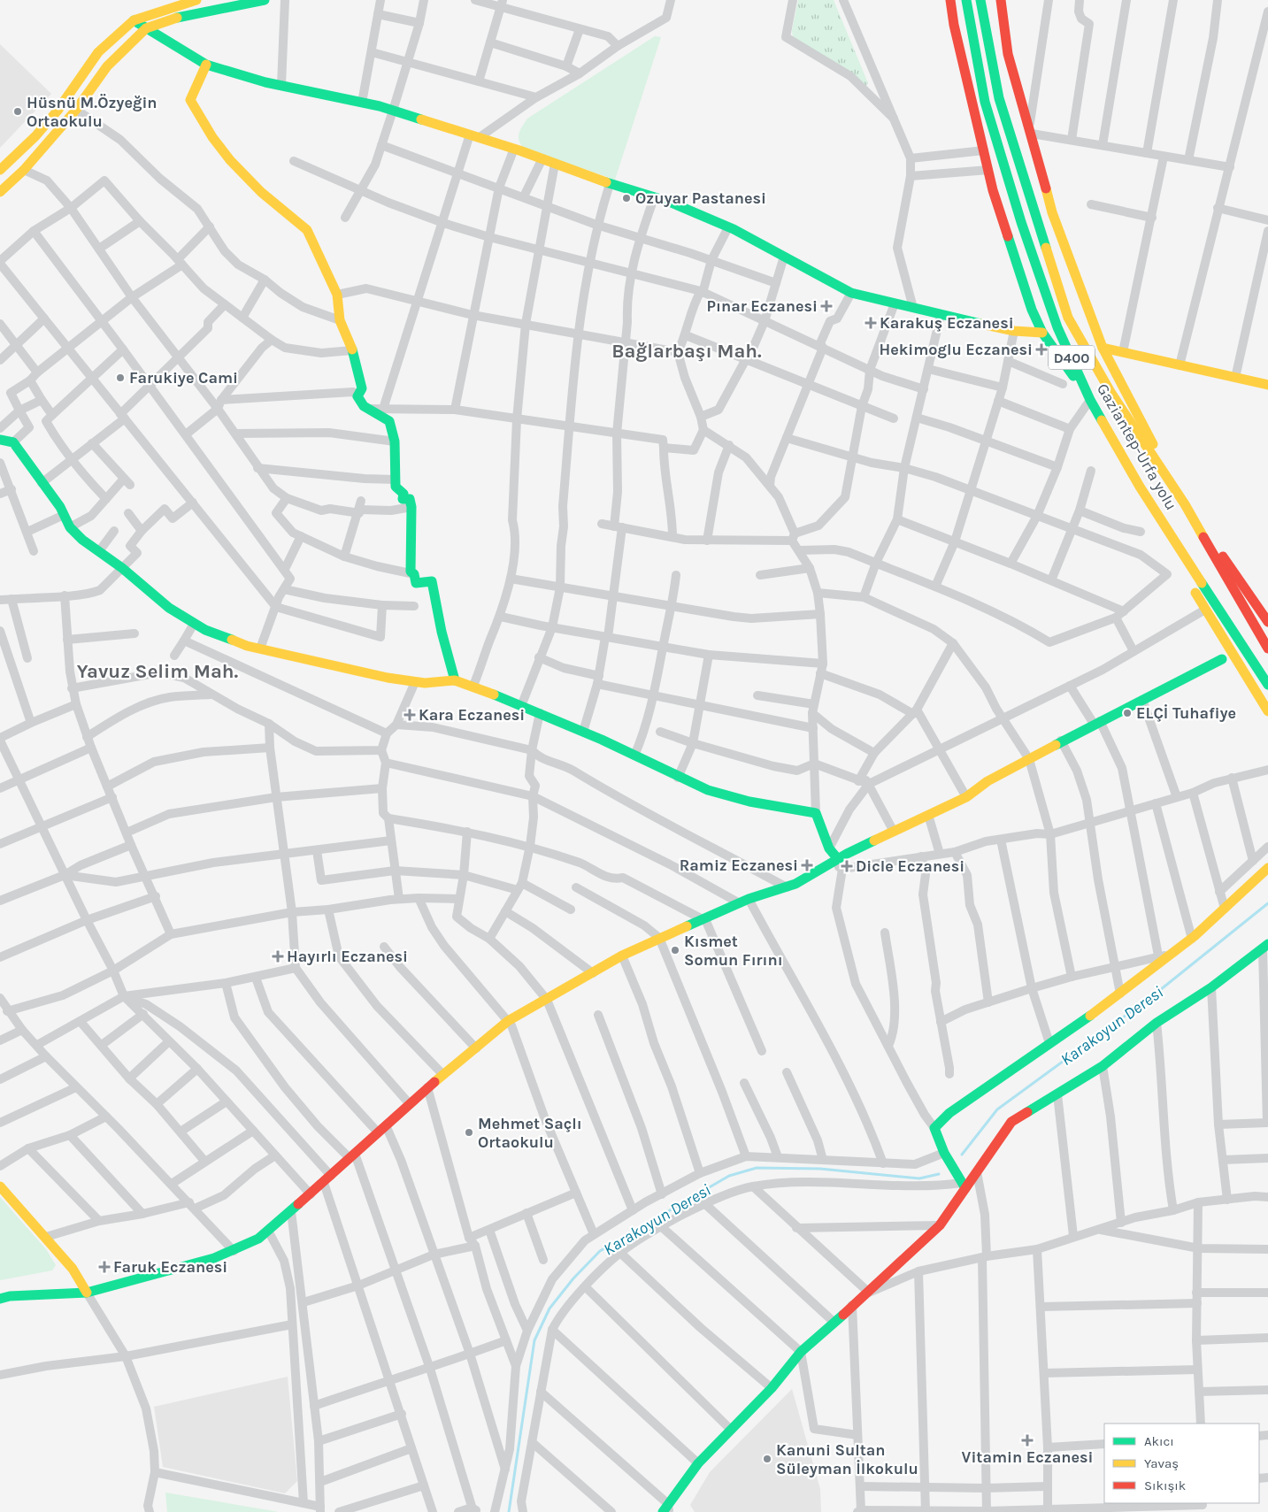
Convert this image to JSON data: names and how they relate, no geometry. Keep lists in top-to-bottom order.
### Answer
{
  "streets": {
    "main road": ["D400", "Gaziantep-Urfa yolu"]
  },
  "districts": ["Bağlarbaşı Mah.", "Yavuz Selim Mah."],
  "water": ["Karakoyun Deresi"],
  "places": {
    "other": [
      "Hüsnü M.Özyeğin Ortaokulu",
      "Ozuyar Pastanesi",
      "Farukiye Cami",
      "ELÇİ Tuhafiye",
      "Kısmet Somun Fırını",
      "Mehmet Saçlı Ortaokulu",
      "Kanuni Sultan Süleyman İlkokulu"
    ],
    "health": [
      "Pınar Eczanesi",
      "Karakuş Eczanesi",
      "Hekimoglu Eczanesi",
      "Kara Eczanesi",
      "Ramiz Eczanesi",
      "Dicle Eczanesi",
      "Hayırlı Eczanesi",
      "Faruk Eczanesi",
      "Vitamin Eczanesi"
    ]
  },
  "legend": ["Akıcı", "Yavaş", "Sıkışık"]
}
